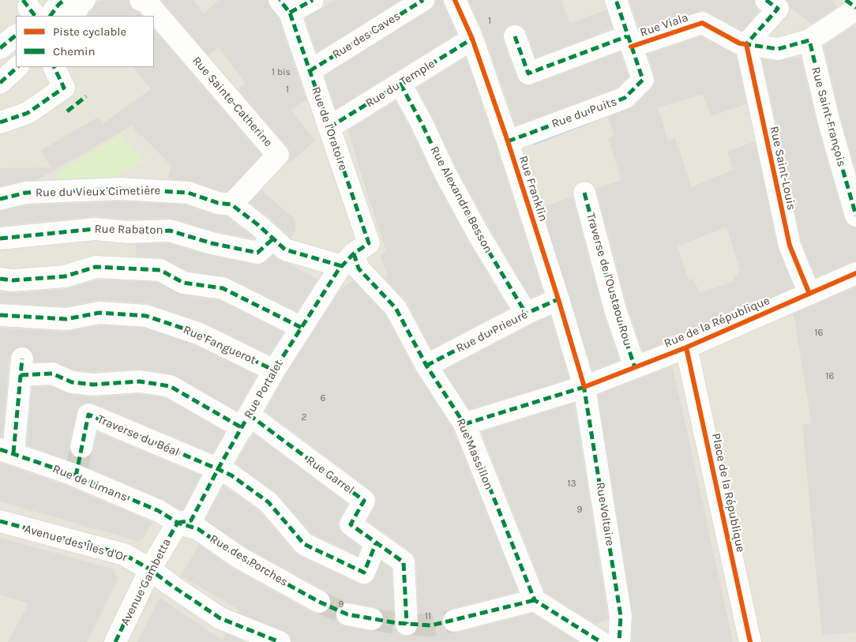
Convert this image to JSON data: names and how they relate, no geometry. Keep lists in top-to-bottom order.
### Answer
{
  "streets": {
    "street": [
      "Rue Viala",
      "Rue des Caves",
      "Rue du Temple",
      "Rue Sainte-Catherine",
      "Rue du Puits",
      "Rue Saint-François",
      "Rue de l'Oratoire",
      "Rue Saint-Louis",
      "Rue Franklin",
      "Rue du Vieux Cimetière",
      "Rue Alexandre Besson",
      "Rue Rabaton",
      "Traverse de l'Oustaou Rou",
      "Rue de la République",
      "Rue du Prieuré",
      "Rue Fanguerot",
      "Rue Portalet",
      "Traverse du Béal",
      "Rue Massillon",
      "Rue Garrel",
      "Rue de Limans",
      "Place de la République",
      "Rue Voltaire",
      "Avenue des Îles d'Or",
      "Rue des Porches",
      "Avenue Gambetta"
    ]
  },
  "crossings": [
    ["Rue Viala", "Rue du Puits"],
    ["Rue Viala", "Rue Saint-François"],
    ["Rue Viala", "Rue Saint-Louis"],
    ["Rue des Caves", "Rue de l'Oratoire"],
    ["Rue du Temple", "Rue de l'Oratoire"],
    ["Rue du Temple", "Rue Franklin"],
    ["Rue du Temple", "Rue Alexandre Besson"],
    ["Rue Sainte-Catherine", "Rue du Vieux Cimetière"],
    ["Rue du Puits", "Rue Franklin"],
    ["Rue de l'Oratoire", "Rue du Vieux Cimetière"],
    ["Rue de l'Oratoire", "Rue Portalet"],
    ["Rue de l'Oratoire", "Rue Massillon"],
    ["Rue Saint-Louis", "Rue de la République"],
    ["Rue Franklin", "Rue de la République"],
    ["Rue Franklin", "Rue du Prieuré"],
    ["Rue Franklin", "Rue Voltaire"],
    ["Rue du Vieux Cimetière", "Rue Rabaton"],
    ["Rue du Vieux Cimetière", "Rue Portalet"],
    ["Rue du Vieux Cimetière", "Rue Massillon"],
    ["Rue Alexandre Besson", "Rue du Prieuré"],
    ["Traverse de l'Oustaou Rou", "Rue de la République"],
    ["Rue de la République", "Rue Massillon"],
    ["Rue de la République", "Place de la République"],
    ["Rue de la République", "Rue Voltaire"],
    ["Rue du Prieuré", "Rue Massillon"],
    ["Rue Fanguerot", "Rue Portalet"],
    ["Rue Portalet", "Traverse du Béal"],
    ["Rue Portalet", "Rue Massillon"],
    ["Rue Portalet", "Rue Garrel"],
    ["Rue Portalet", "Rue de Limans"],
    ["Rue Portalet", "Rue des Porches"],
    ["Rue Portalet", "Avenue Gambetta"],
    ["Rue de Limans", "Rue des Porches"],
    ["Rue de Limans", "Avenue Gambetta"],
    ["Avenue des Îles d'Or", "Avenue Gambetta"],
    ["Rue des Porches", "Avenue Gambetta"]
  ],
  "house_numbers": [
    "1",
    "1 bis",
    "1",
    "16",
    "16",
    "6",
    "2",
    "13",
    "9",
    "9",
    "11"
  ],
  "legend": ["Piste cyclable", "Chemin"]
}
